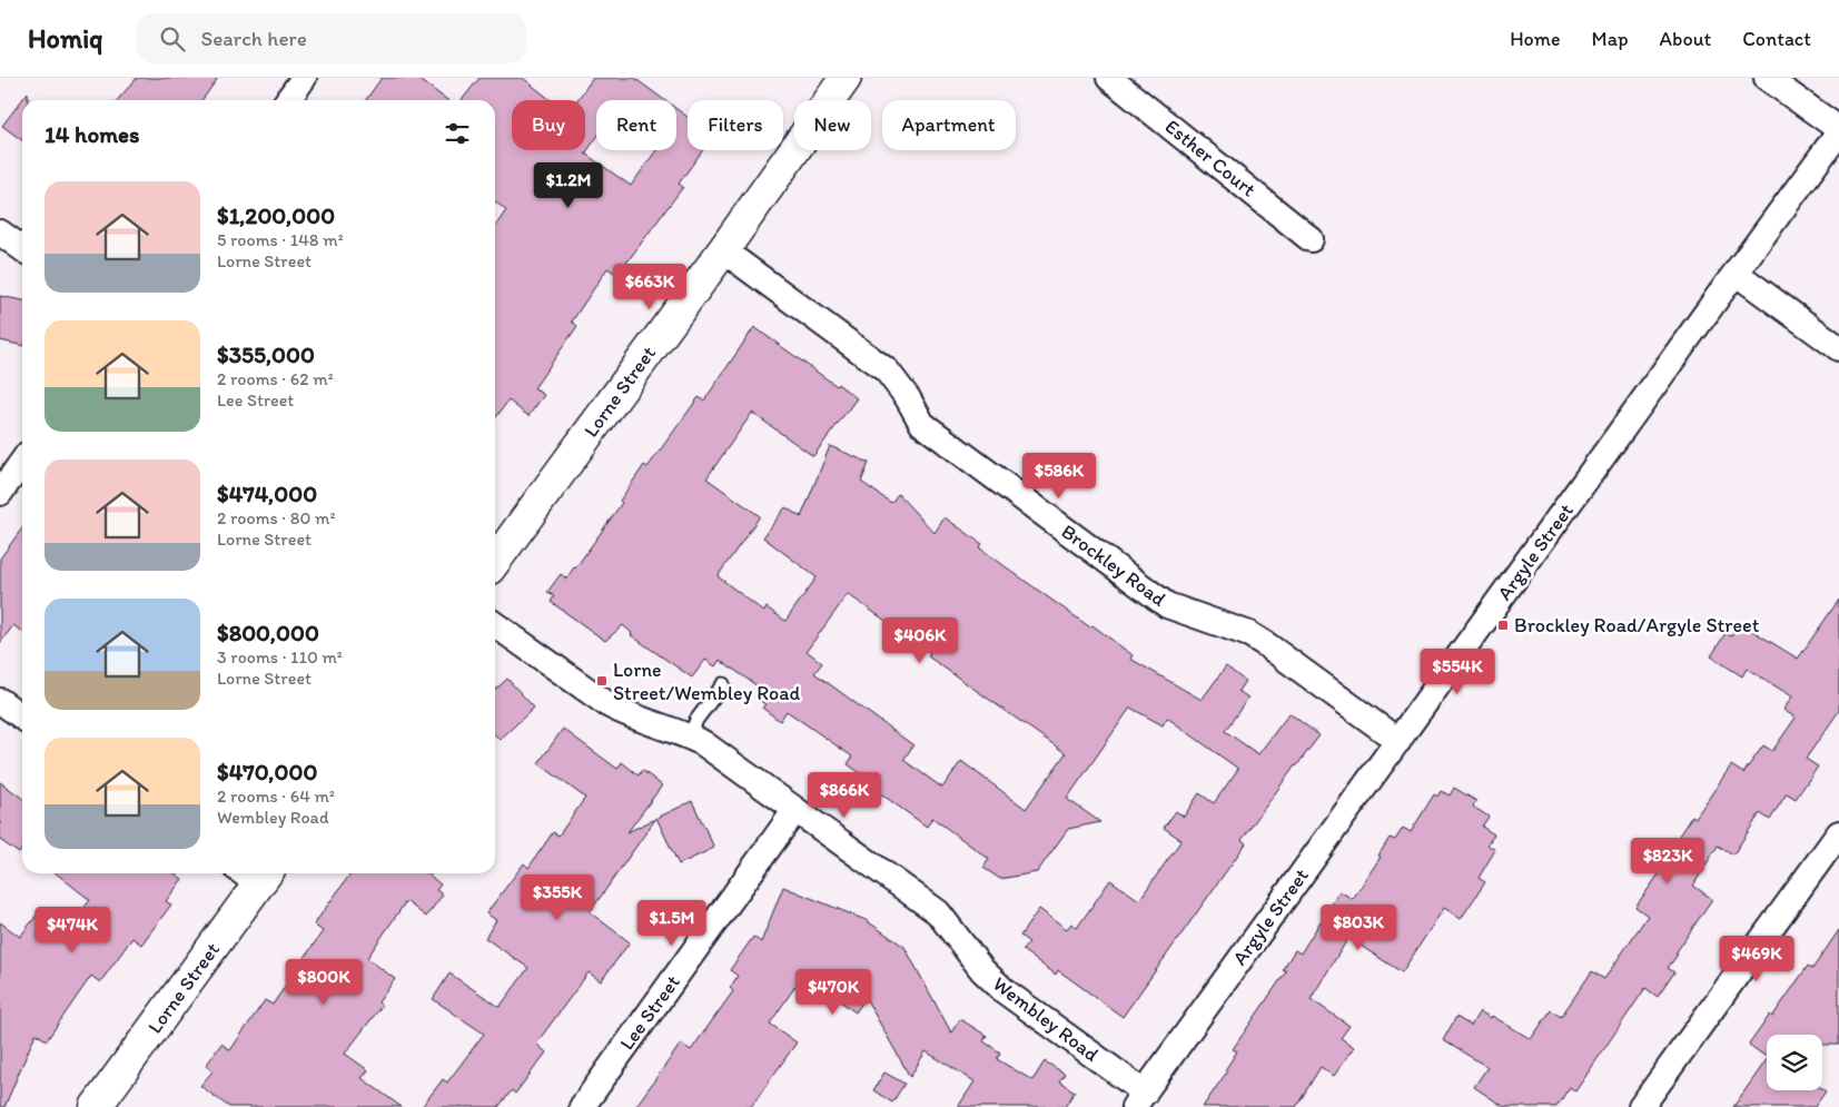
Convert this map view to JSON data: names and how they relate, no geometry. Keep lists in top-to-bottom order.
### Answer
{
  "streets": {
    "street": [
      "Esther Court",
      "Lorne Street",
      "Argyle Street",
      "Brockley Road",
      "Lee Street",
      "Wembley Road"
    ]
  },
  "crossings": [
    ["Lorne Street", "Brockley Road"],
    ["Argyle Street", "Brockley Road"],
    ["Argyle Street", "Wembley Road"],
    ["Lee Street", "Wembley Road"]
  ],
  "places": {
    "transit": ["Brockley Road/Argyle Street", "Lorne Street/Wembley Road"]
  },
  "page": {
    "header": "Homiq",
    "search": "Search here",
    "nav": [
      "Home",
      "Map",
      "About",
      "Contact"
    ],
    "chip": [
      "Buy",
      "Rent",
      "Filters",
      "New",
      "Apartment"
    ],
    "heading": "14 homes",
    "price": [
      "$1.2M",
      "$663K",
      "$586K",
      "$406K",
      "$554K",
      "$866K",
      "$823K",
      "$355K",
      "$1.5M",
      "$803K",
      "$474K",
      "$469K",
      "$800K",
      "$470K"
    ],
    "list": [
      {
        "name": "$1,200,000",
        "note": "5 rooms · 148 m² · Lorne Street"
      },
      {
        "name": "$355,000",
        "note": "2 rooms · 62 m² · Lee Street"
      },
      {
        "name": "$474,000",
        "note": "2 rooms · 80 m² · Lorne Street"
      },
      {
        "name": "$800,000",
        "note": "3 rooms · 110 m² · Lorne Street"
      },
      {
        "name": "$470,000",
        "note": "2 rooms · 64 m² · Wembley Road"
      }
    ]
  }
}
